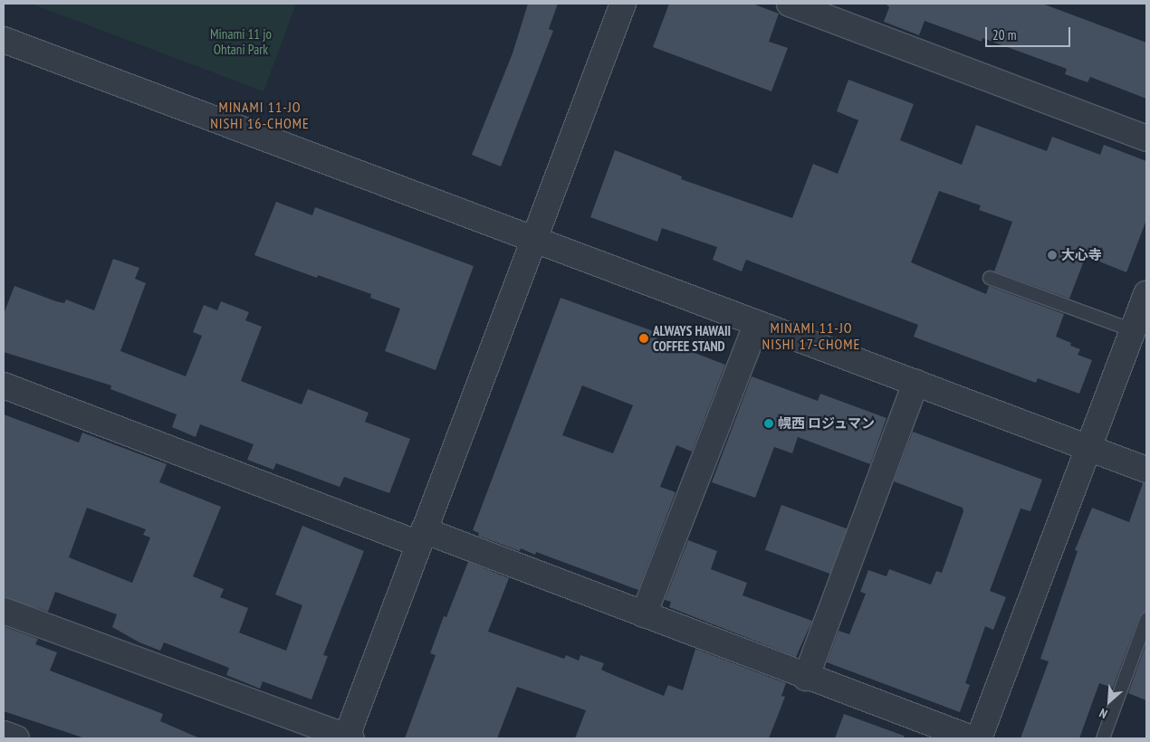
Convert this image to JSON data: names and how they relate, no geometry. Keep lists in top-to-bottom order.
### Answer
{
  "districts": ["MINAMI 11-JO NISHI 16-CHOME", "MINAMI 11-JO NISHI 17-CHOME"],
  "parks": ["Minami 11 jo Ohtani Park"],
  "places": ["大心寺", "ALWAYS HAWAII COFFEE STAND", "幌西 ロジュマン"],
  "scale_bar": "20 m",
  "north": "bottom left"
}
